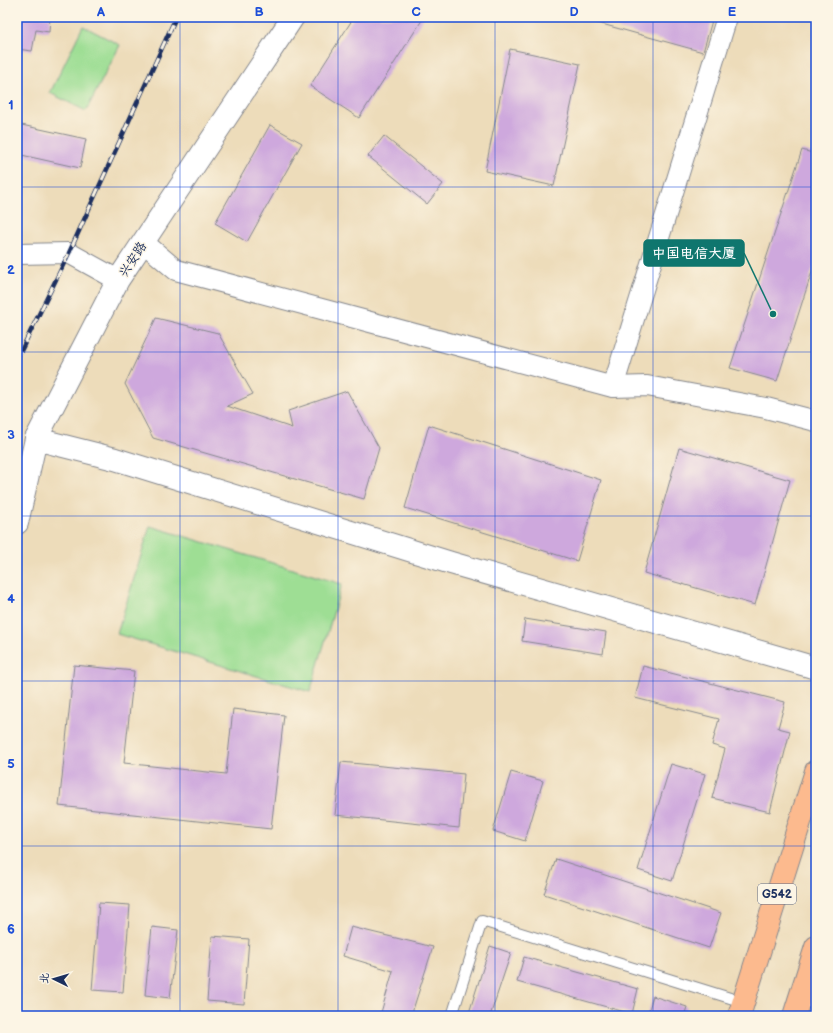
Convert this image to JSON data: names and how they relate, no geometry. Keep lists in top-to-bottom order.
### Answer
{
  "streets": {
    "highway": ["G542"],
    "street": ["兴安路"]
  },
  "places": ["中国电信大厦"],
  "north": "left",
  "grid": {
    "columns": [
      "A",
      "B",
      "C",
      "D",
      "E"
    ],
    "rows": [
      "1",
      "2",
      "3",
      "4",
      "5",
      "6"
    ]
  }
}
